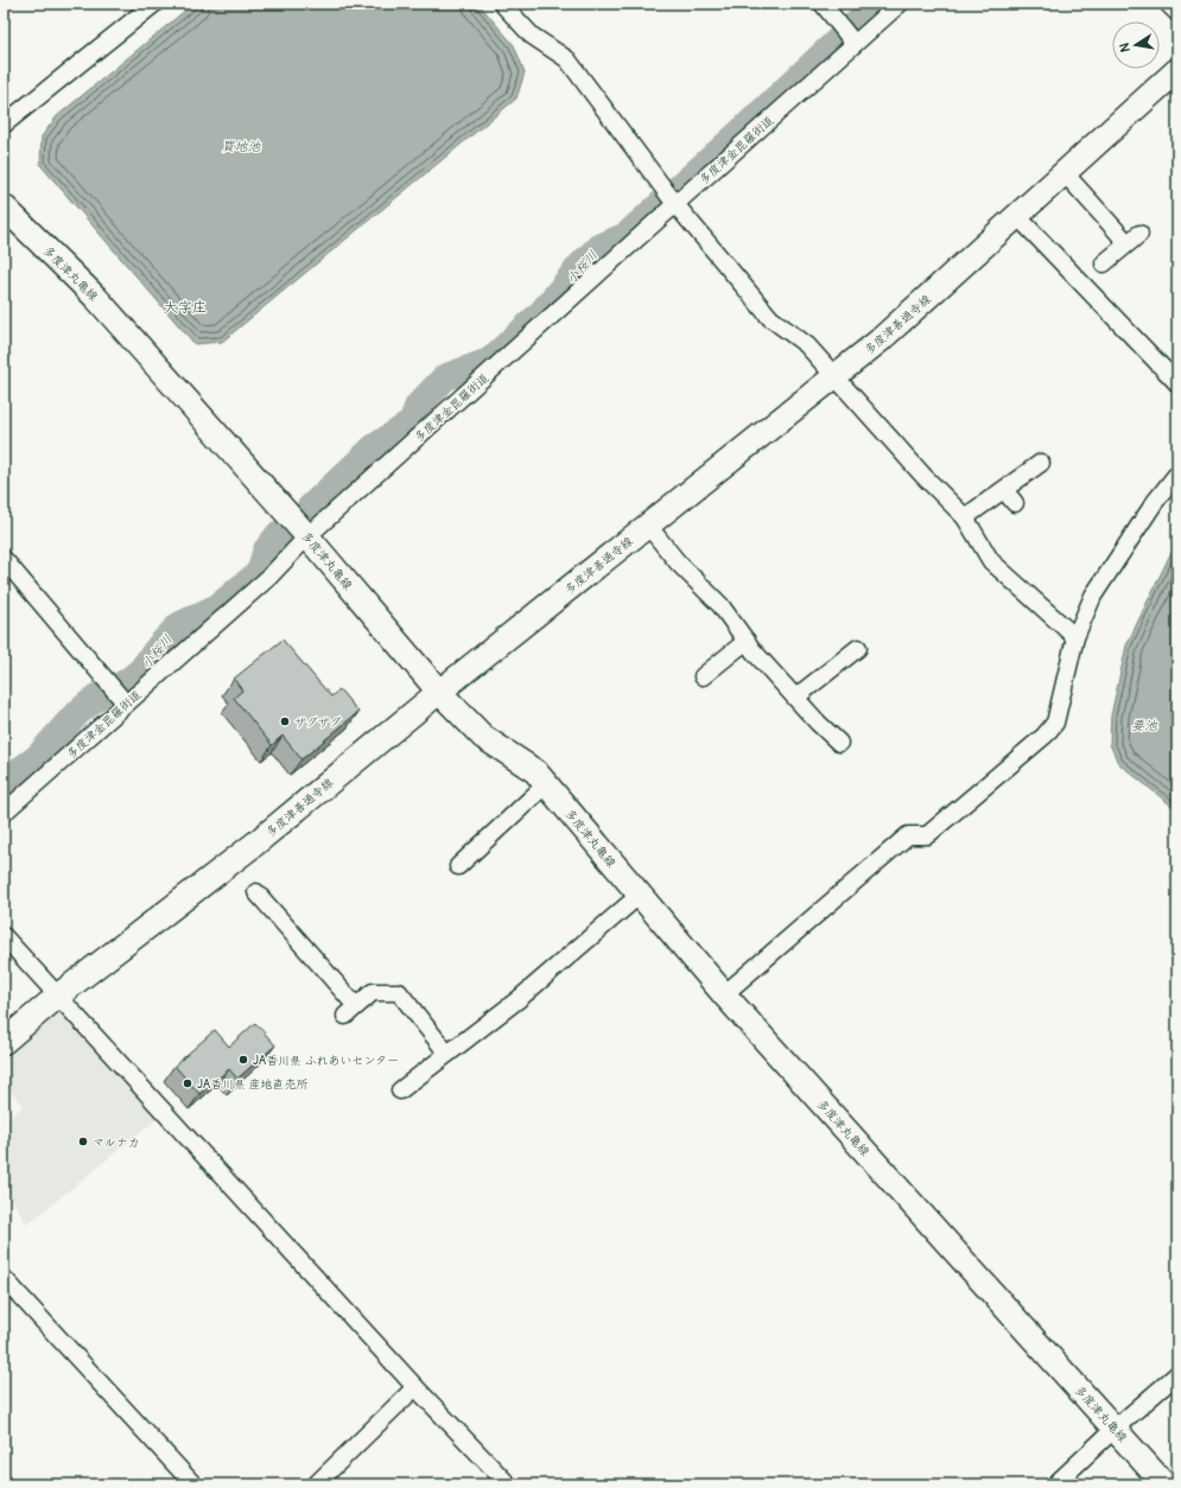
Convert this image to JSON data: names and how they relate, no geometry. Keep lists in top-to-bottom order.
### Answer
{
  "streets": {
    "main road": ["多度津丸亀線", "多度津善通寺線"],
    "street": ["多度津金毘羅街道"]
  },
  "crossings": [
    ["多度津金毘羅街道", "多度津丸亀線"],
    ["多度津丸亀線", "多度津善通寺線"]
  ],
  "districts": ["大字庄"],
  "water": ["買地池", "小桜川", "要池"],
  "places": [
    "ザグザグ",
    "JA香川県 ふれあいセンター",
    "JA香川県 産地直売所",
    "マルナカ"
  ],
  "north": "left"
}
